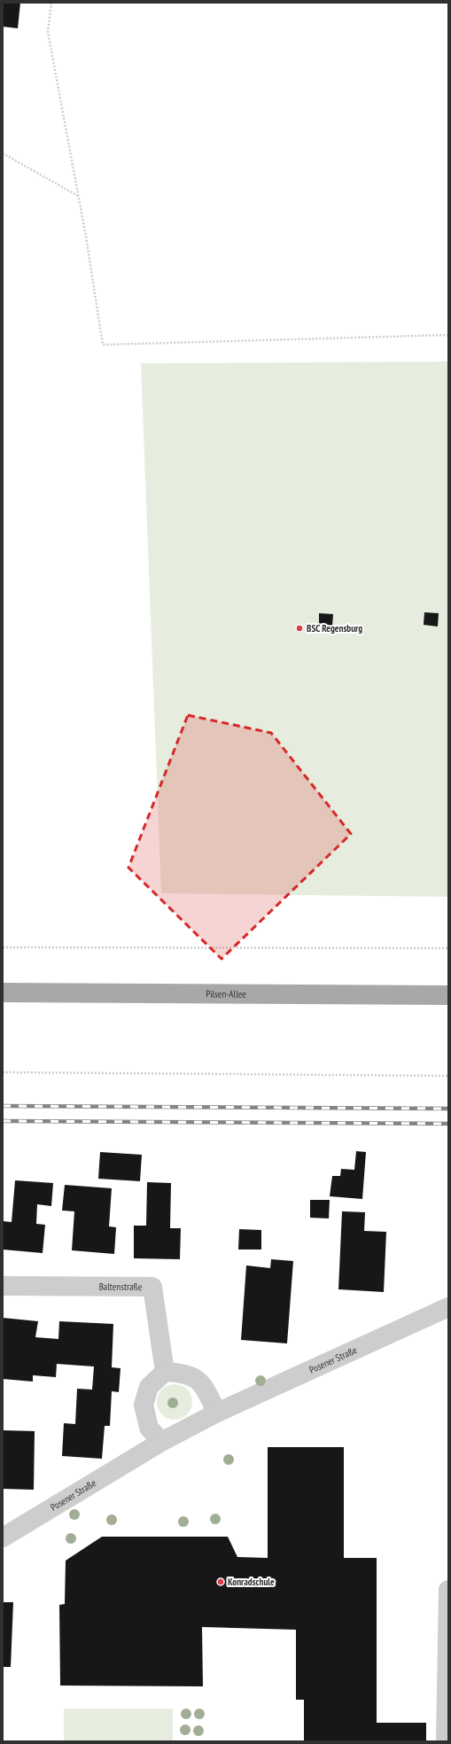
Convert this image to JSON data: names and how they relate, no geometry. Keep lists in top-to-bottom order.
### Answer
{
  "streets": {
    "main road": ["Pilsen-Allee"],
    "street": ["Baltenstraße", "Posener Straße"]
  },
  "crossings": [
    ["Baltenstraße", "Posener Straße"]
  ],
  "places": ["BSC Regensburg", "Konradschule"]
}
